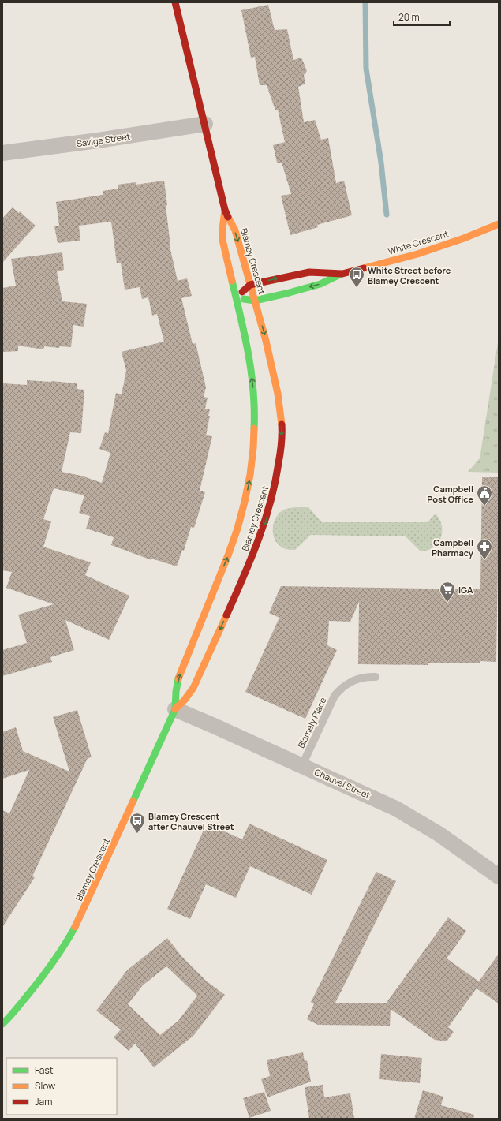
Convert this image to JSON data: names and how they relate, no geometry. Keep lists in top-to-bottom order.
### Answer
{
  "streets": {
    "street": [
      "Savige Street",
      "White Crescent",
      "Blamey Crescent",
      "Chauvel Street"
    ],
    "lane": ["Blamely Place"]
  },
  "crossings": [
    ["Savige Street", "Blamey Crescent"],
    ["White Crescent", "Blamey Crescent"],
    ["Blamey Crescent", "Chauvel Street"],
    ["Blamely Place", "Chauvel Street"]
  ],
  "places": {
    "bus stop": ["White Street before Blamey Crescent", "Blamey Crescent after Chauvel Street"],
    "public building": ["Campbell Post Office"],
    "pharmacy": ["Campbell Pharmacy"],
    "supermarket": ["IGA"]
  },
  "legend": ["Fast", "Slow", "Jam"],
  "scale_bar": "20 m"
}
